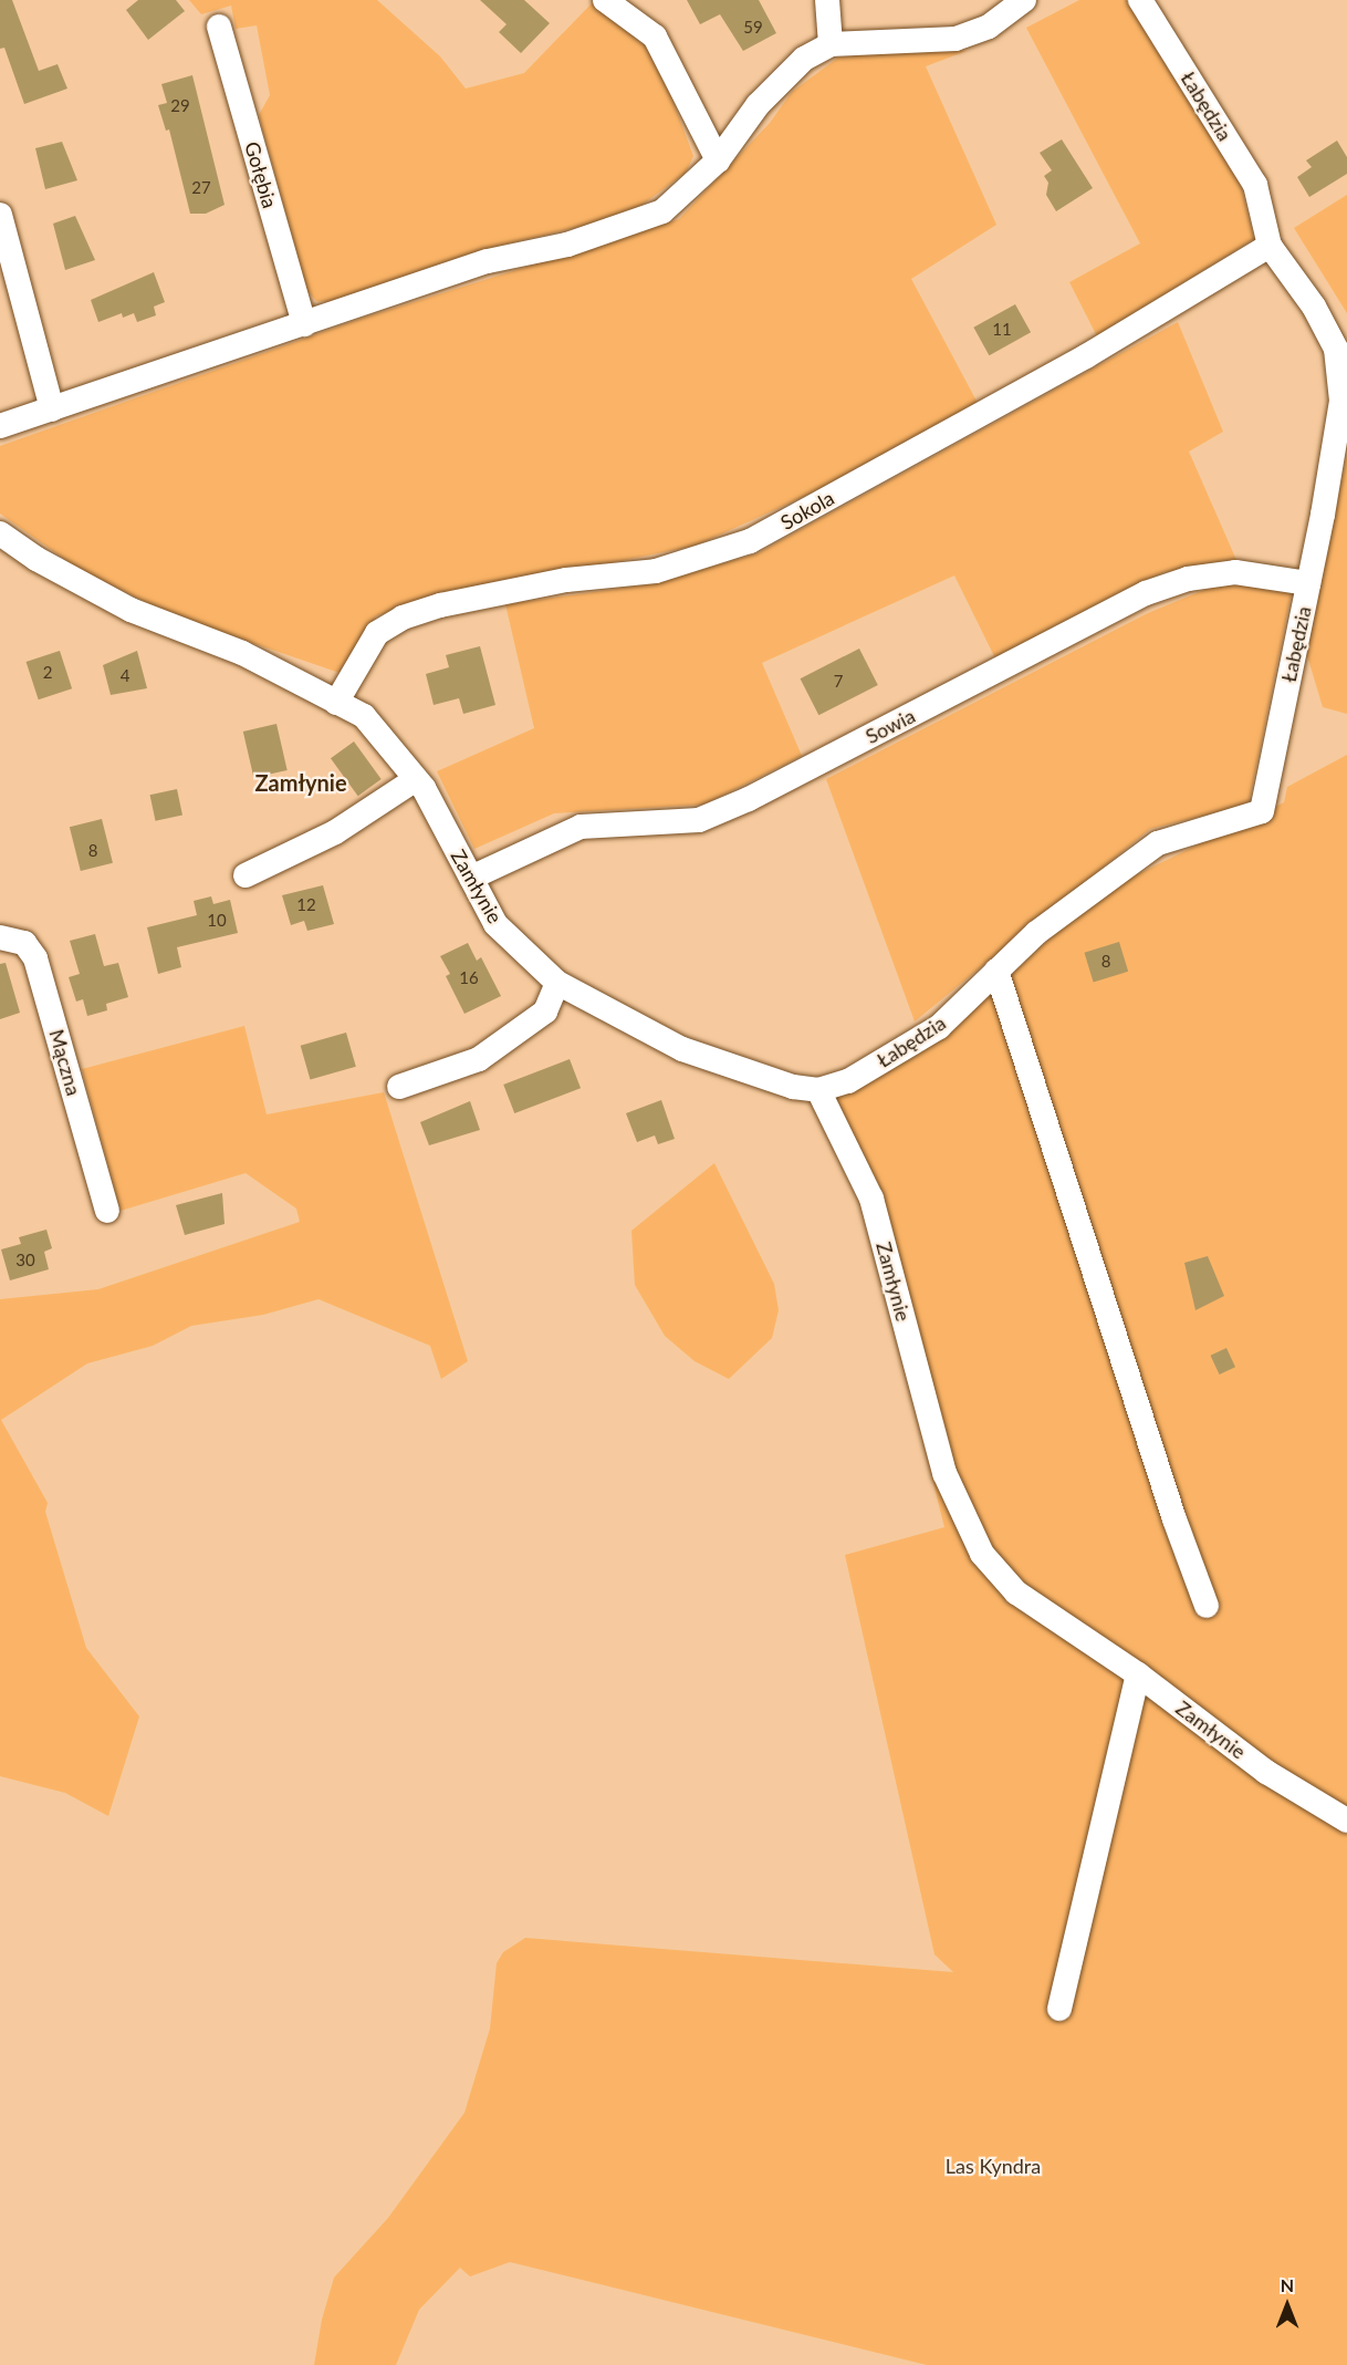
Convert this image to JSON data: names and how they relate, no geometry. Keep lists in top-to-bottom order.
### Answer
{
  "streets": {
    "street": [
      "Łabędzia",
      "Gołębia",
      "Sokola",
      "Sowia",
      "Zamłynie",
      "Mączna"
    ]
  },
  "crossings": [
    ["Łabędzia", "Sokola"],
    ["Łabędzia", "Sowia"],
    ["Łabędzia", "Zamłynie"],
    ["Sokola", "Zamłynie"],
    ["Sowia", "Zamłynie"]
  ],
  "districts": ["Zamłynie"],
  "parks": ["Las Kyndra"],
  "house_numbers": [
    "59",
    "29",
    "27",
    "11",
    "2",
    "4",
    "7",
    "8",
    "12",
    "10",
    "8",
    "16",
    "30"
  ],
  "north": "top"
}
